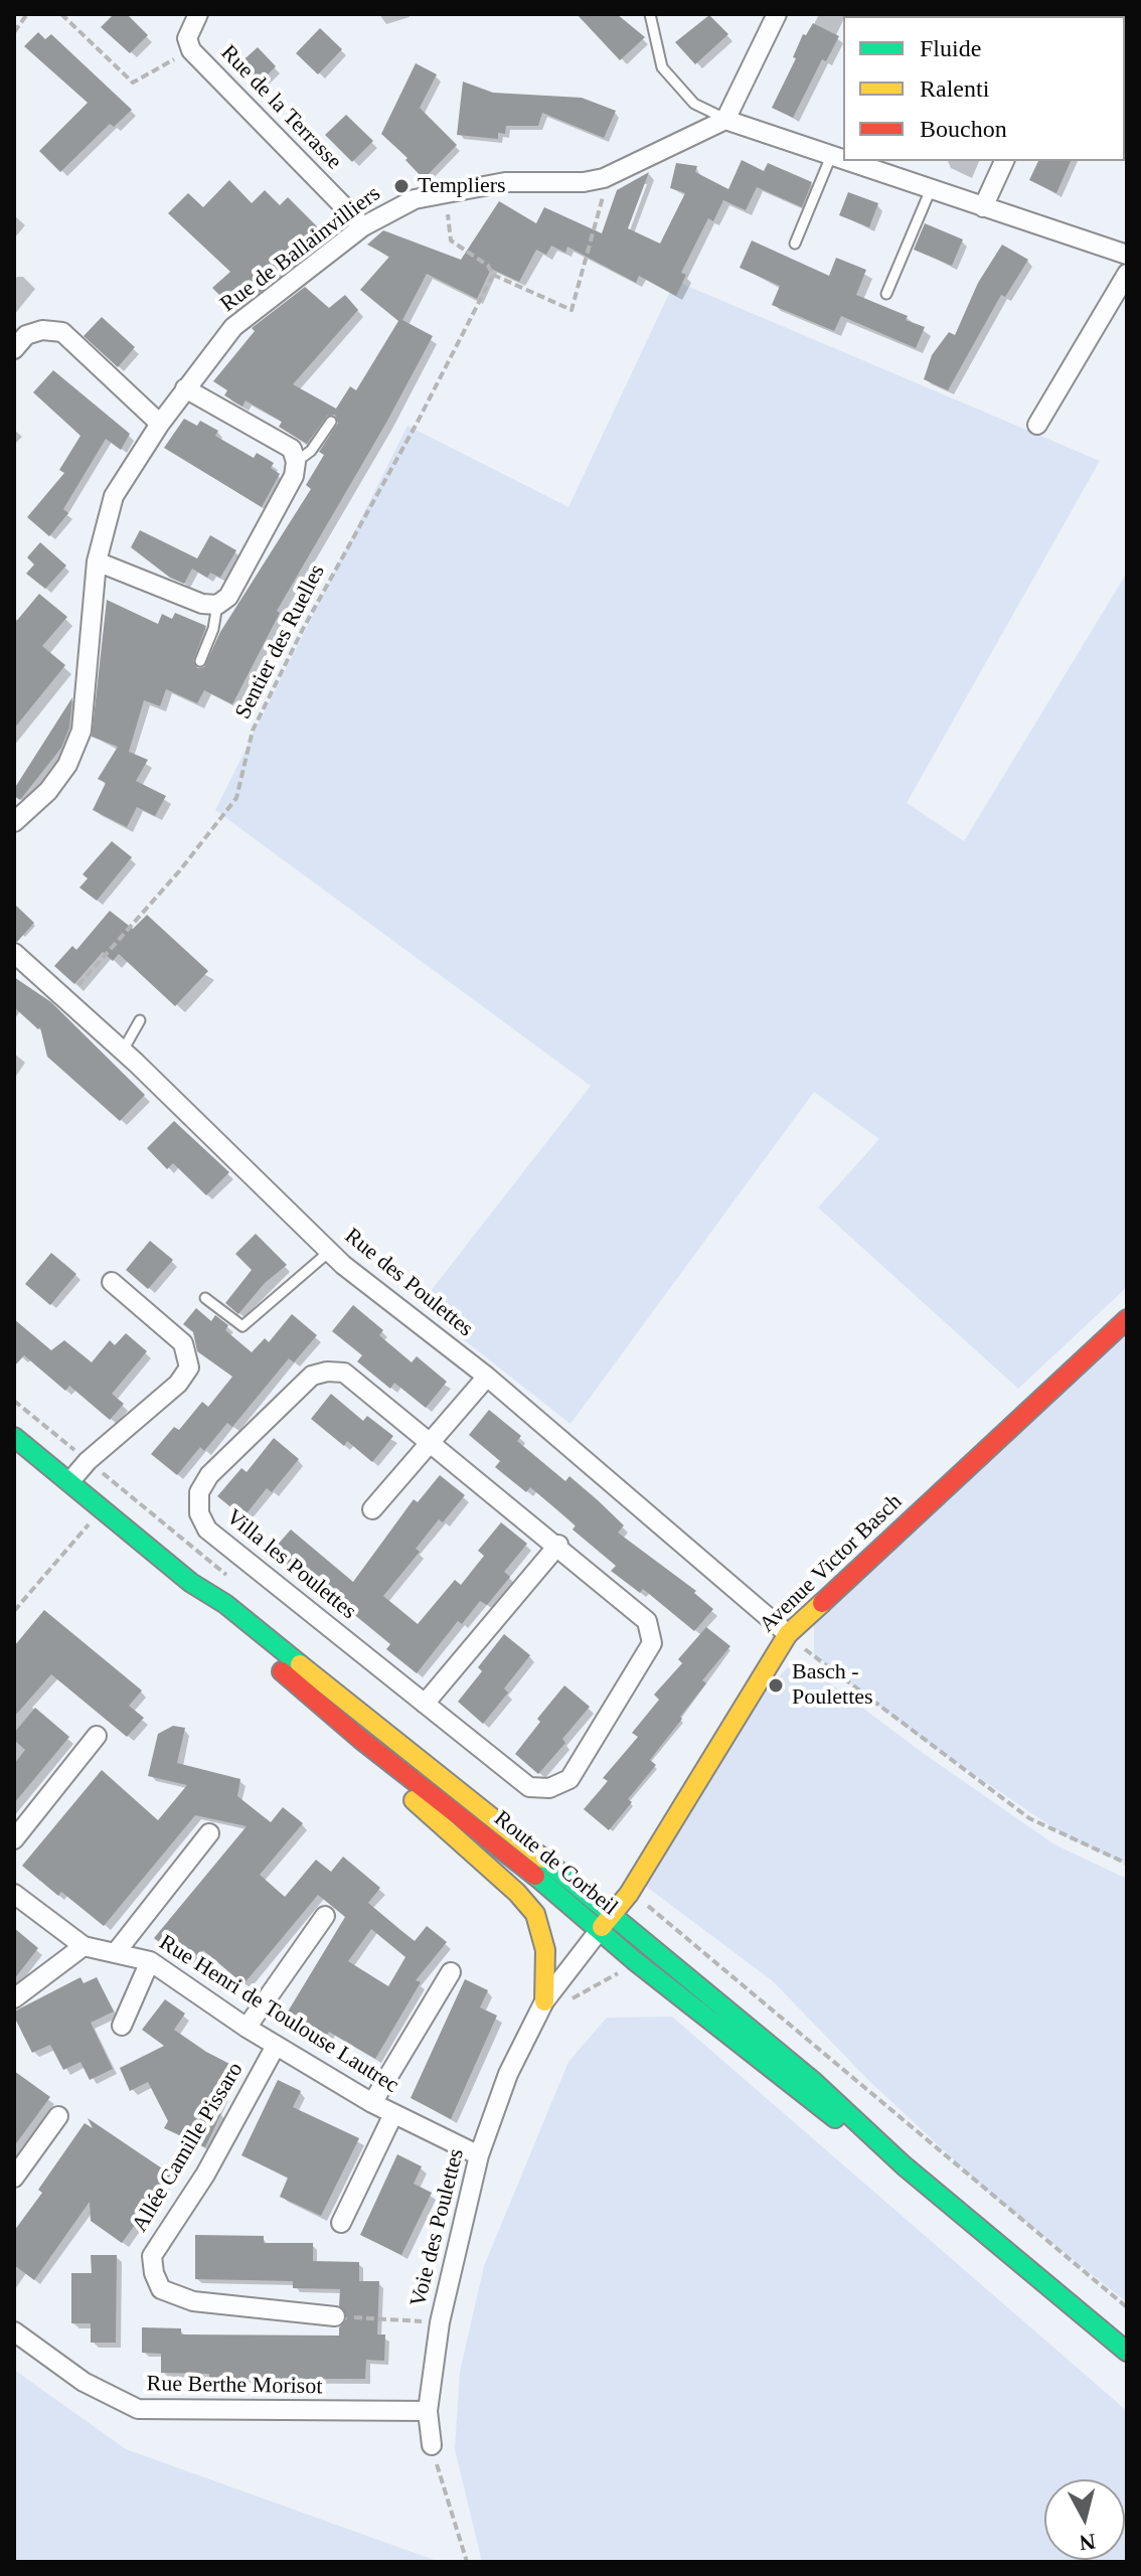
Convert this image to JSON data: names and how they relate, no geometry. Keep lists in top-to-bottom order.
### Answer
{
  "streets": {
    "main road": ["Avenue Victor Basch", "Route de Corbeil"],
    "street": [
      "Rue de la Terrasse",
      "Rue de Ballainvilliers",
      "Rue des Poulettes",
      "Villa les Poulettes",
      "Rue Henri de Toulouse Lautrec",
      "Allée Camille Pissaro",
      "Voie des Poulettes",
      "Rue Berthe Morisot"
    ],
    "path": ["Sentier des Ruelles"]
  },
  "crossings": [
    ["Rue de la Terrasse", "Rue de Ballainvilliers"],
    ["Sentier des Ruelles", "Rue des Poulettes"],
    ["Rue des Poulettes", "Avenue Victor Basch"],
    ["Avenue Victor Basch", "Route de Corbeil"],
    ["Avenue Victor Basch", "Voie des Poulettes"],
    ["Route de Corbeil", "Voie des Poulettes"],
    ["Rue Henri de Toulouse Lautrec", "Allée Camille Pissaro"],
    ["Rue Henri de Toulouse Lautrec", "Voie des Poulettes"],
    ["Voie des Poulettes", "Rue Berthe Morisot"]
  ],
  "places": ["Templiers", "Basch - Poulettes"],
  "legend": ["Fluide", "Ralenti", "Bouchon"],
  "north": "bottom"
}
